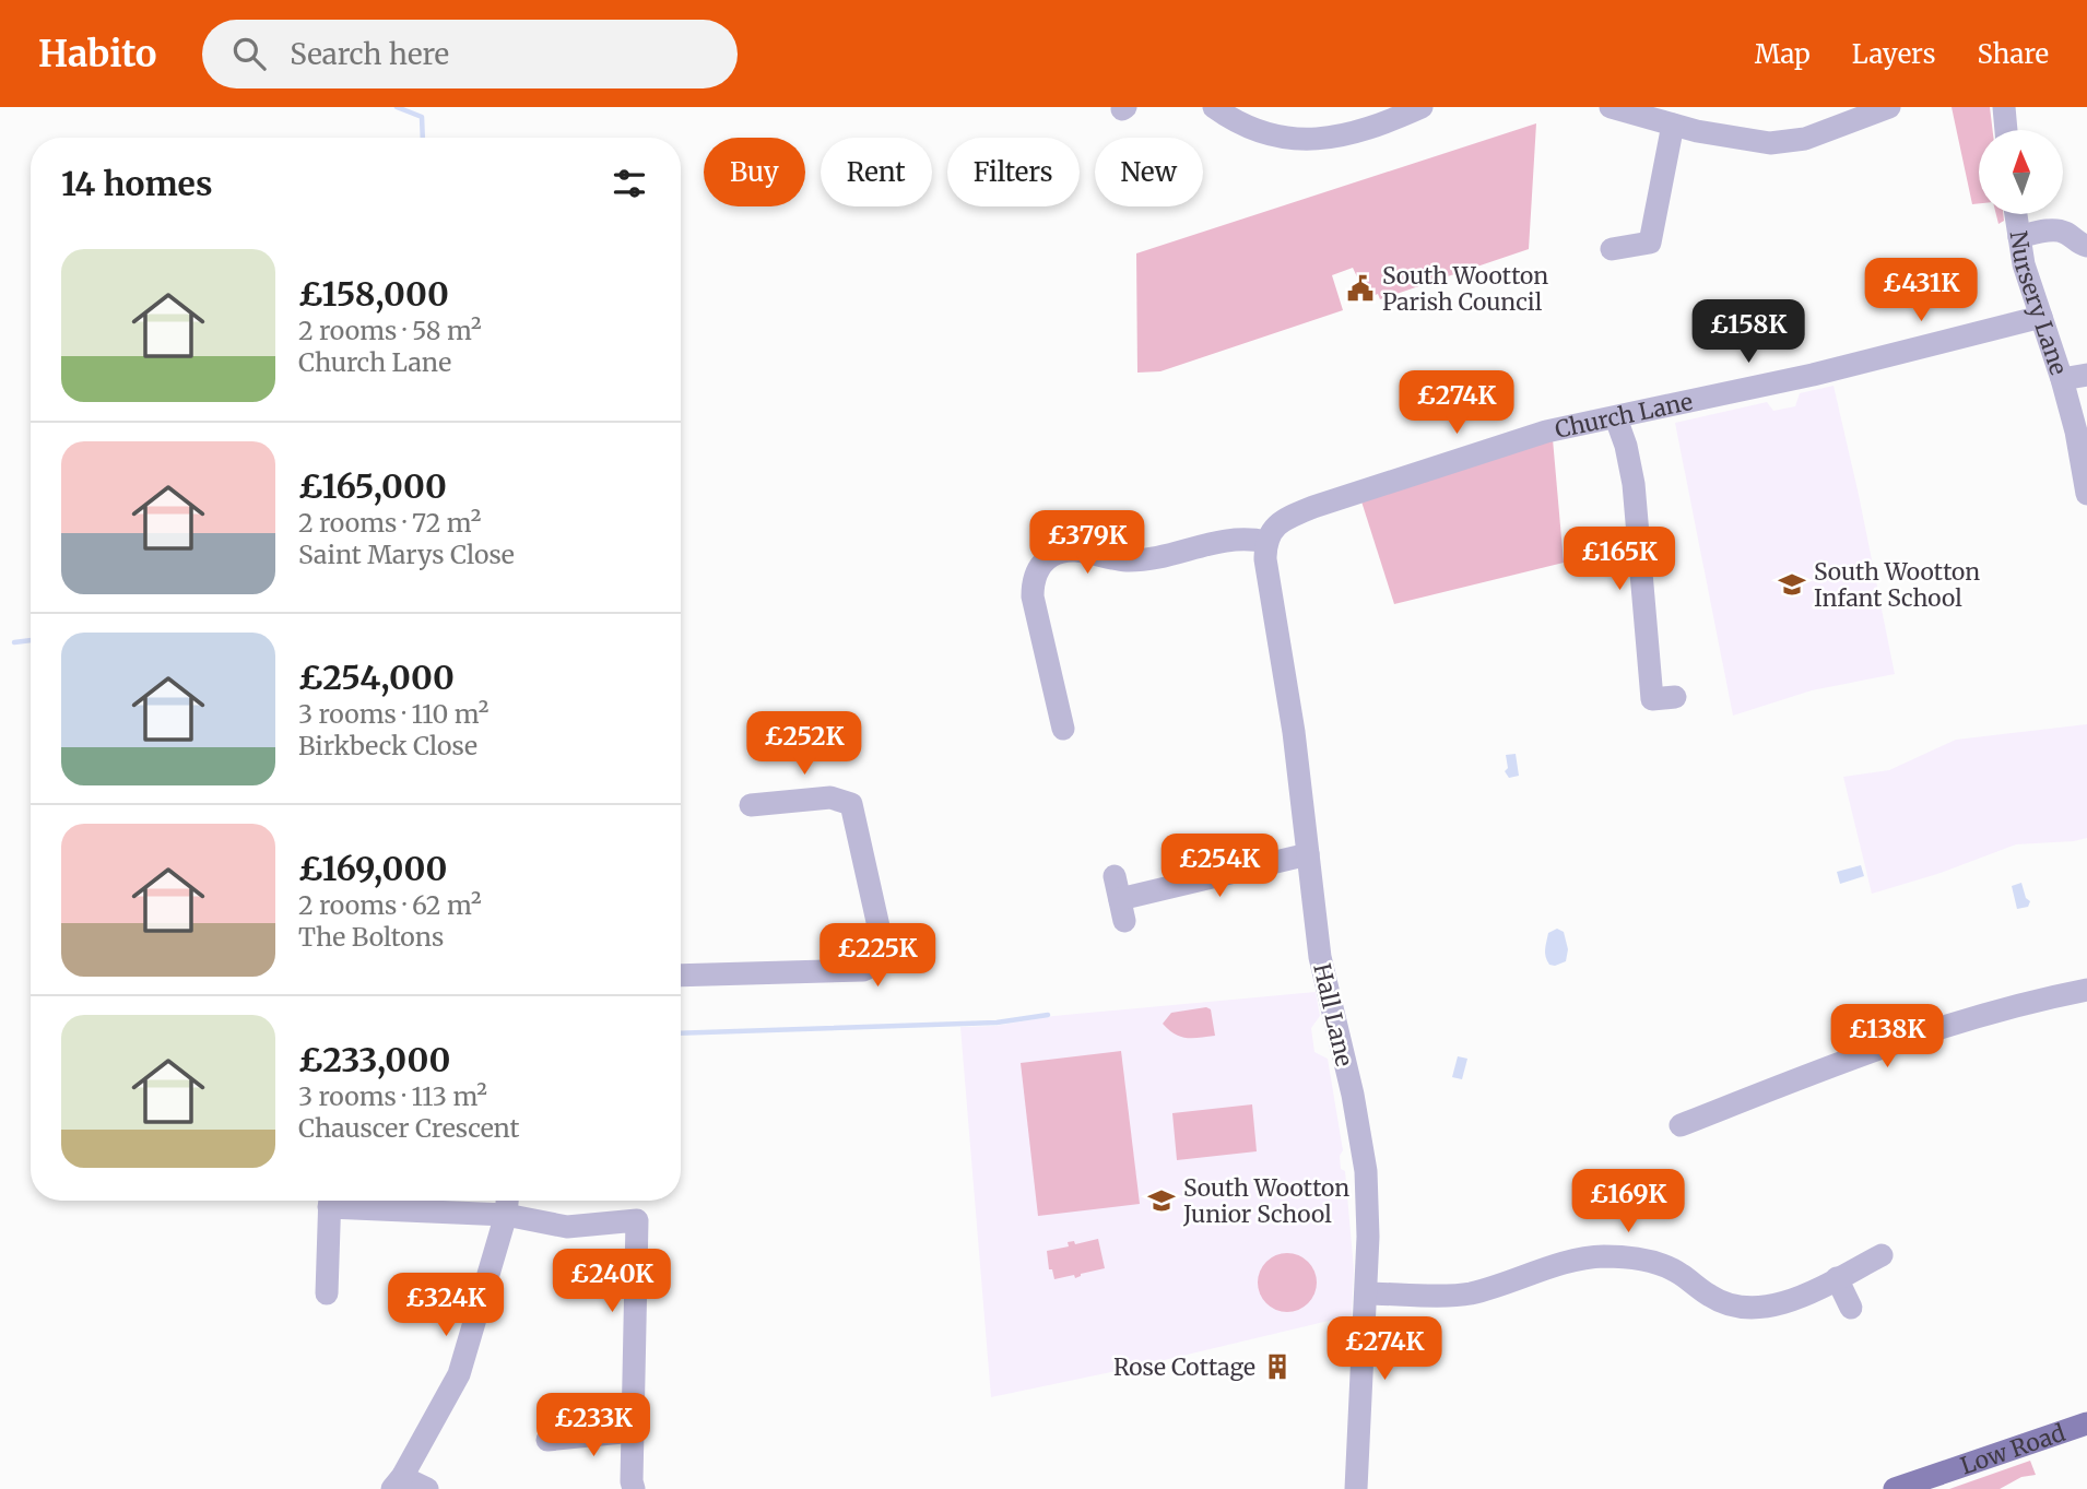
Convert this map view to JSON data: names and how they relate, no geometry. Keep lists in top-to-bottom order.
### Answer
{
  "streets": {
    "main road": ["Low Road"],
    "street": ["Nursery Lane", "Church Lane", "Hall Lane"]
  },
  "crossings": [
    ["Nursery Lane", "Church Lane"],
    ["Church Lane", "Hall Lane"]
  ],
  "places": {
    "public building": ["South Wootton Parish Council"],
    "school or university": ["South Wootton Infant School", "South Wootton Junior School"],
    "building": ["Rose Cottage"]
  },
  "north": "top",
  "page": {
    "header": "Habito",
    "search": "Search here",
    "nav": ["Map", "Layers", "Share"],
    "chip": [
      "Buy",
      "Rent",
      "Filters",
      "New"
    ],
    "heading": "14 homes",
    "list": [
      {
        "name": "£158,000",
        "note": "2 rooms · 58 m² · Church Lane"
      },
      {
        "name": "£165,000",
        "note": "2 rooms · 72 m² · Saint Marys Close"
      },
      {
        "name": "£254,000",
        "note": "3 rooms · 110 m² · Birkbeck Close"
      },
      {
        "name": "£169,000",
        "note": "2 rooms · 62 m² · The Boltons"
      },
      {
        "name": "£233,000",
        "note": "3 rooms · 113 m² · Chauscer Crescent"
      }
    ],
    "price": [
      "£431K",
      "£158K",
      "£274K",
      "£379K",
      "£165K",
      "£252K",
      "£254K",
      "£225K",
      "£138K",
      "£169K",
      "£240K",
      "£324K",
      "£274K",
      "£233K"
    ]
  }
}
